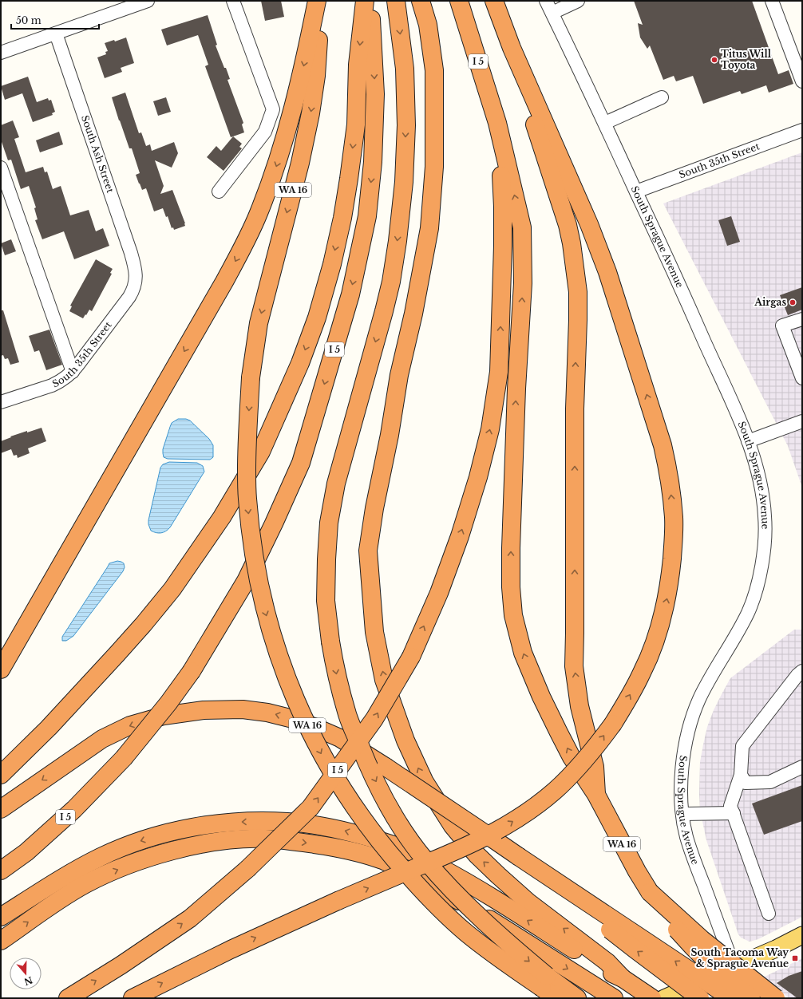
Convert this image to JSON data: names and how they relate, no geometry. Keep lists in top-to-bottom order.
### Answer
{
  "streets": {
    "highway": ["I 5", "WA 16"],
    "street": ["South Ash Street", "South 35th Street", "South Sprague Avenue"]
  },
  "crossings": [
    ["I 5", "WA 16"],
    ["South Ash Street", "South 35th Street"],
    ["South 35th Street", "South Sprague Avenue"]
  ],
  "places": {
    "other": ["Titus Will Toyota", "Airgas"],
    "transit": ["South Tacoma Way & Sprague Avenue"]
  },
  "scale_bar": "50 m",
  "north": "bottom"
}
